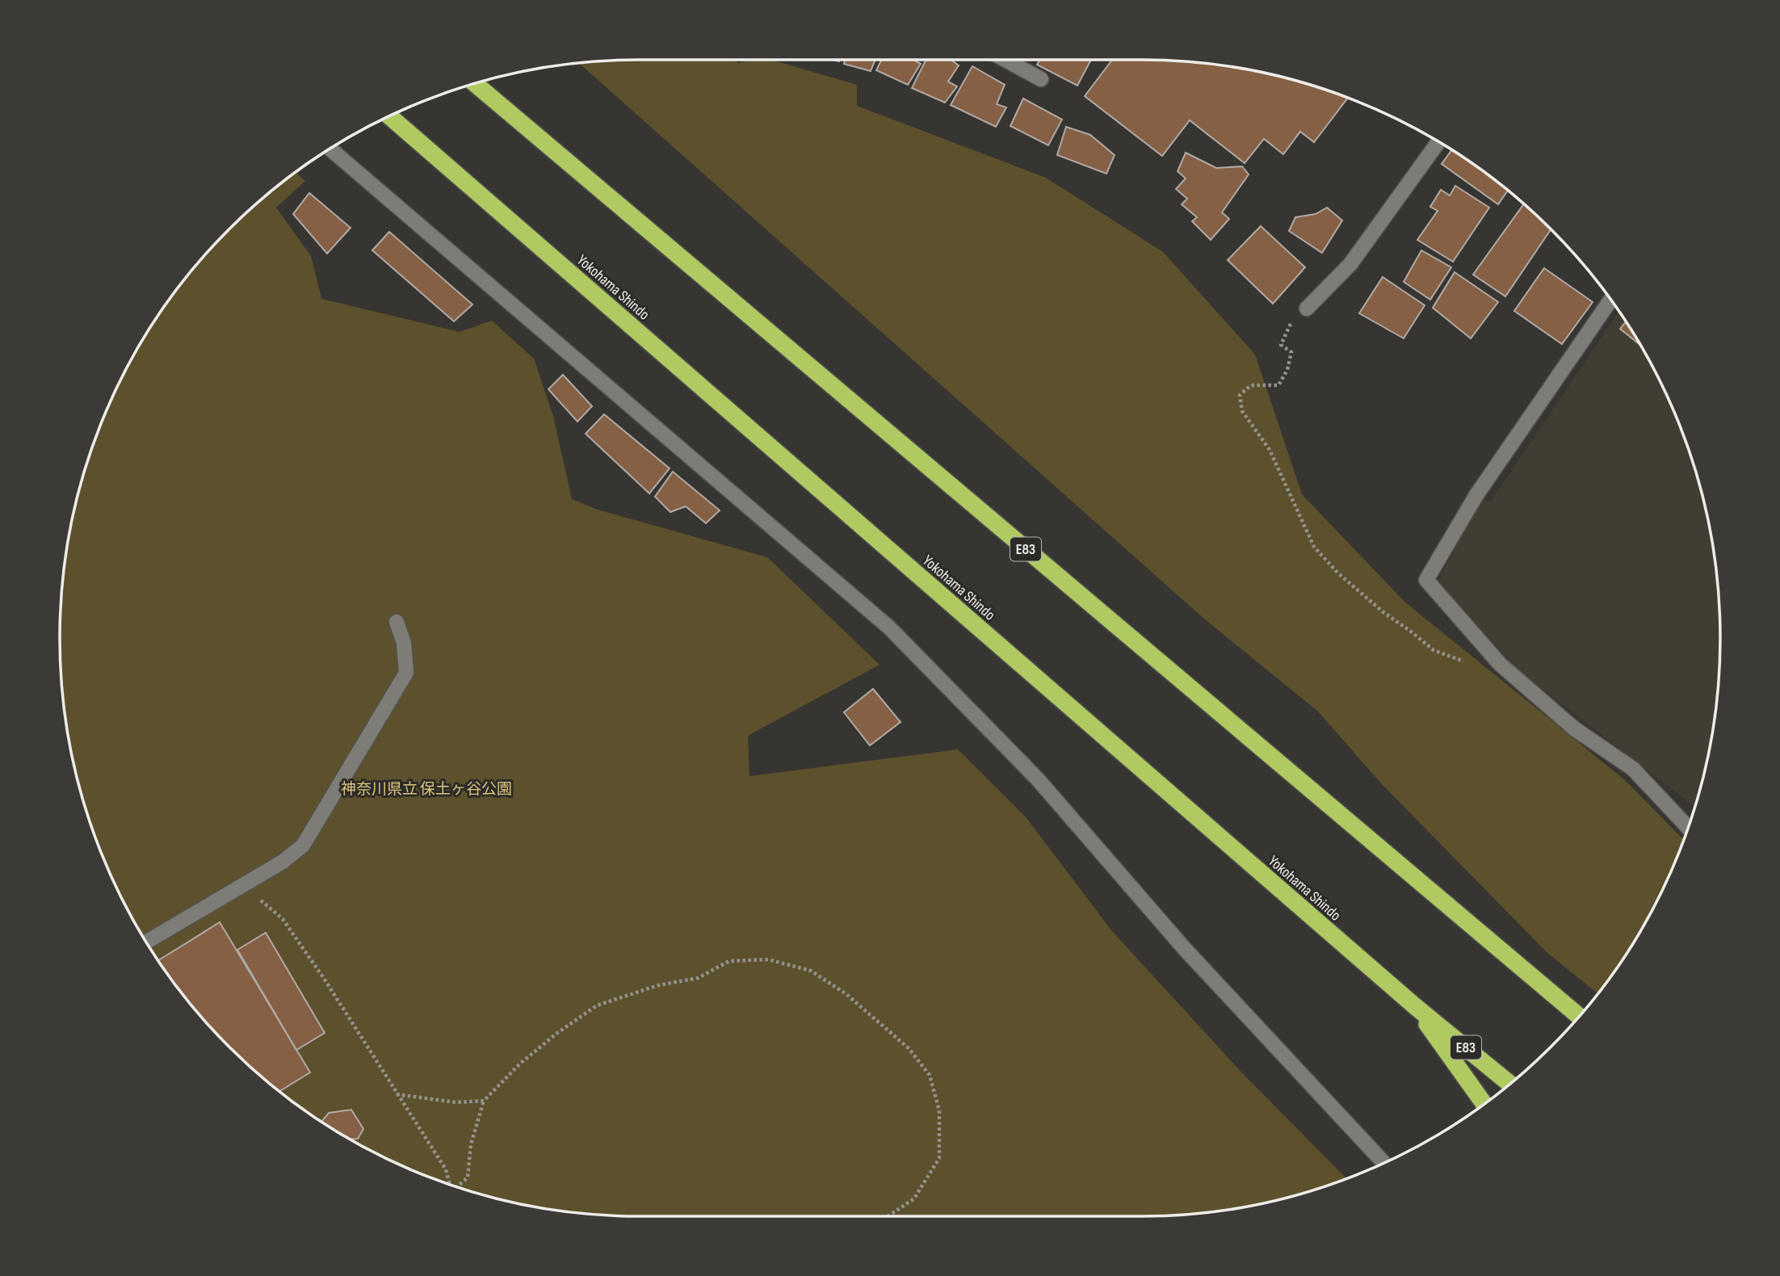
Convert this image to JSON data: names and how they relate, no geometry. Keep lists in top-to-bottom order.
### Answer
{
  "streets": {
    "highway": ["Yokohama Shindo", "E83"]
  },
  "parks": ["神奈川県立 保土ヶ谷公園"]
}
